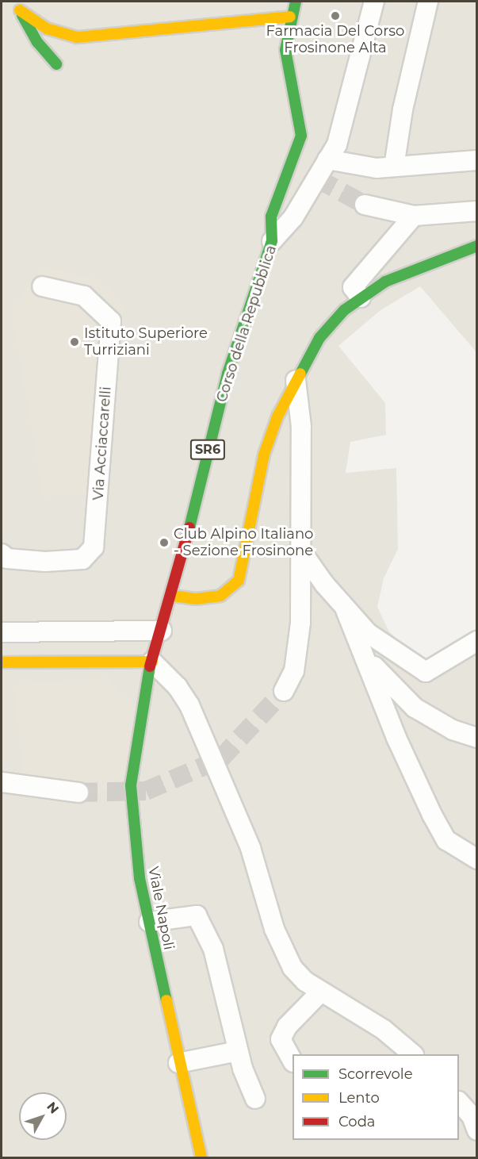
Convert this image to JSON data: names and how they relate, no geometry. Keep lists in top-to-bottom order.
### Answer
{
  "streets": {
    "main road": ["Corso della Repubblica", "SR6", "Viale Napoli"],
    "street": ["Via Acciaccarelli"]
  },
  "crossings": [
    ["Corso della Repubblica", "Viale Napoli"]
  ],
  "places": ["Farmacia Del Corso Frosinone Alta", "Istituto Superiore Turriziani", "Club Alpino Italiano - Sezione Frosinone"],
  "legend": ["Scorrevole", "Lento", "Coda"],
  "north": "top right"
}
